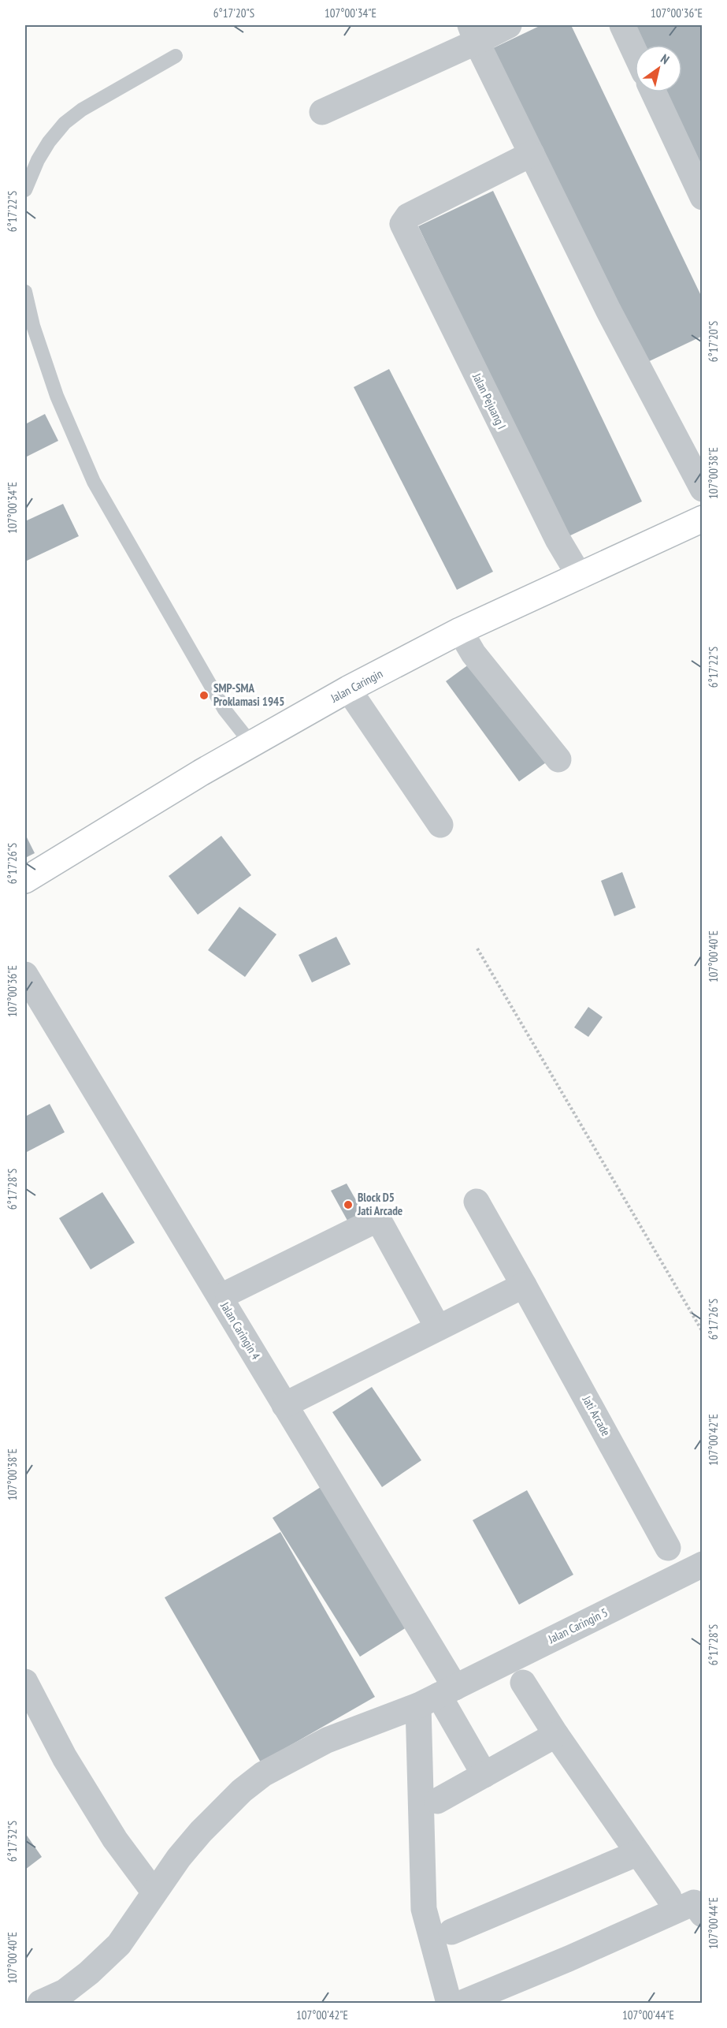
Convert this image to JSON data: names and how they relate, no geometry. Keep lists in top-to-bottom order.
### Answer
{
  "streets": {
    "street": [
      "Jalan Pejuang I",
      "Jalan Caringin",
      "Jalan Caringin 4",
      "Jati Arcade",
      "Jalan Caringin 5"
    ]
  },
  "crossings": [
    ["Jalan Pejuang I", "Jalan Caringin"],
    ["Jalan Caringin 4", "Jalan Caringin 5"]
  ],
  "places": ["SMP-SMA Proklamasi 1945", "Block D5 Jati Arcade"],
  "north": "top right",
  "coordinates": [
    "6°17'20\"S",
    "107°00'34\"E",
    "107°00'36\"E",
    "6°17'22\"S",
    "107°00'38\"E",
    "6°17'26\"S",
    "107°00'40\"E",
    "6°17'28\"S",
    "107°00'42\"E",
    "6°17'32\"S",
    "107°00'44\"E"
  ]
}
